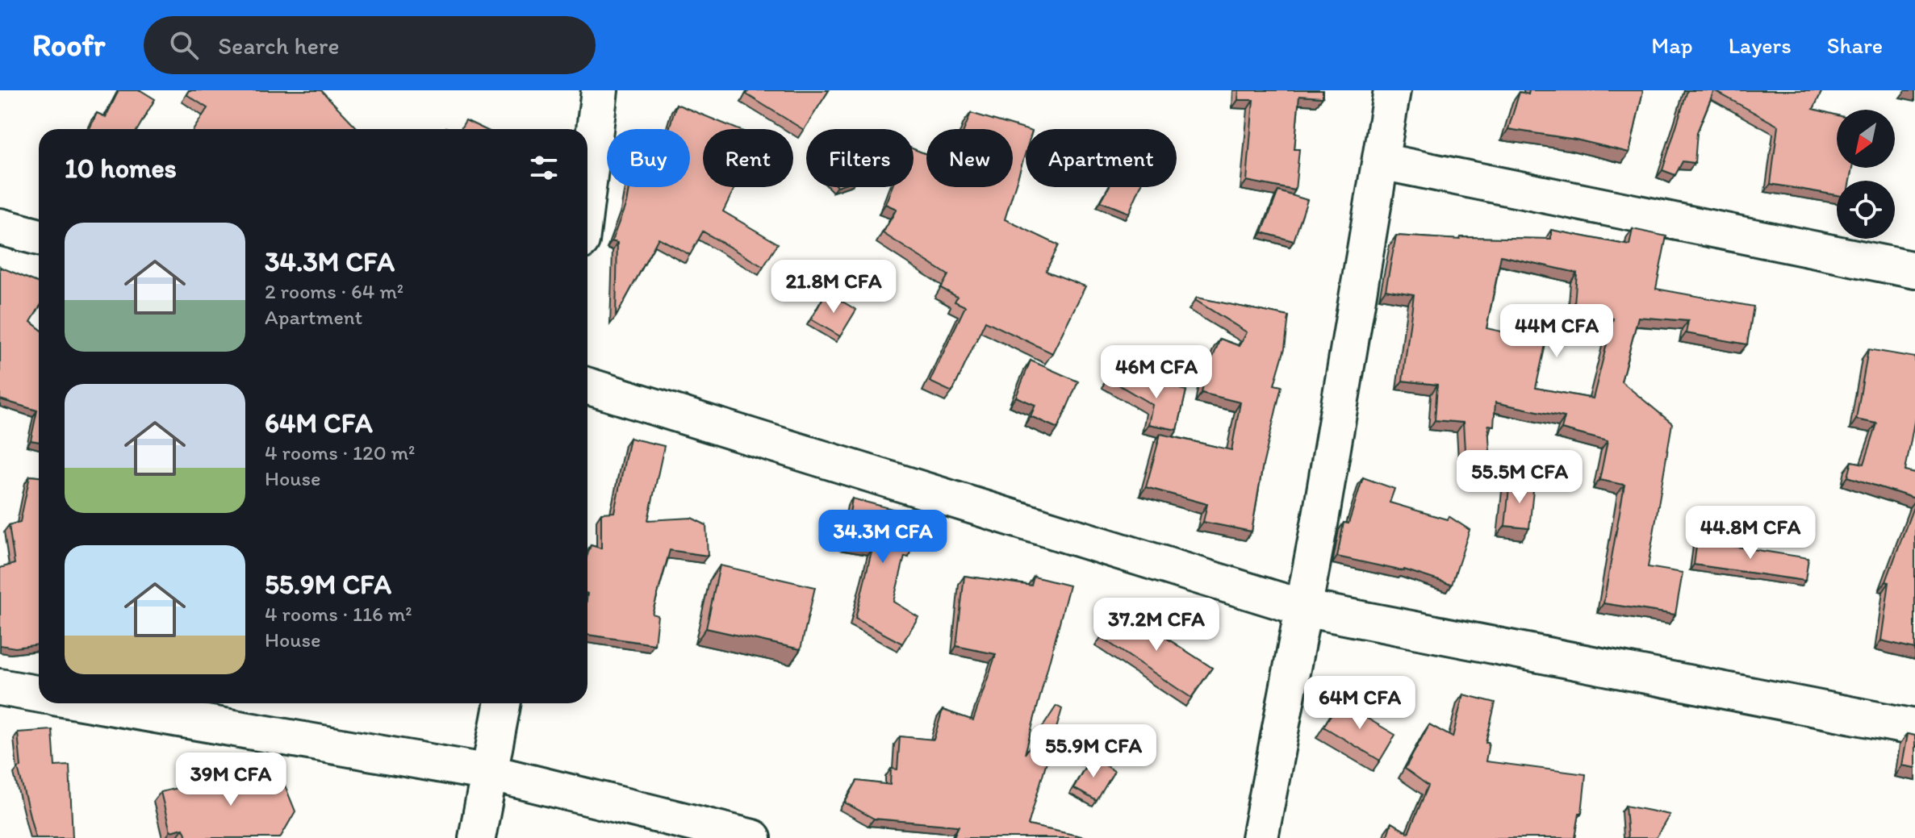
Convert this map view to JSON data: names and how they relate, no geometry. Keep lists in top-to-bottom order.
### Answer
{
  "north": "bottom left",
  "page": {
    "header": "Roofr",
    "search": "Search here",
    "nav": ["Map", "Layers", "Share"],
    "chip": [
      "Buy",
      "Rent",
      "Filters",
      "New",
      "Apartment"
    ],
    "heading": "10 homes",
    "list": [
      {
        "name": "34.3M CFA",
        "note": "2 rooms · 64 m² · Apartment"
      },
      {
        "name": "64M CFA",
        "note": "4 rooms · 120 m² · House"
      },
      {
        "name": "55.9M CFA",
        "note": "4 rooms · 116 m² · House"
      }
    ],
    "price": [
      "21.8M CFA",
      "44M CFA",
      "46M CFA",
      "55.5M CFA",
      "44.8M CFA",
      "34.3M CFA",
      "37.2M CFA",
      "64M CFA",
      "55.9M CFA",
      "39M CFA"
    ]
  }
}
